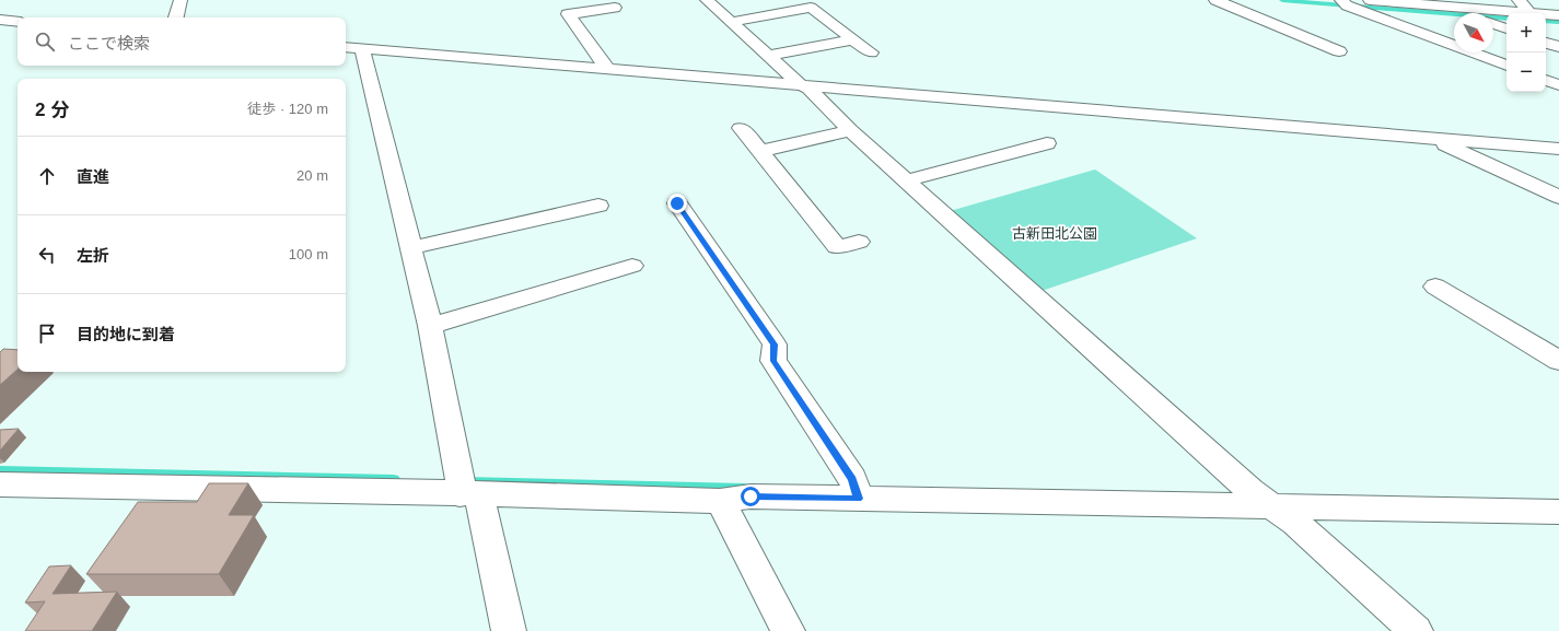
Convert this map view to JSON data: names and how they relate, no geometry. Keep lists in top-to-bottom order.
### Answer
{
  "parks": ["古新田北公園"],
  "north": "bottom right",
  "page": {
    "map_buttons": ["+", "−"],
    "search": "ここで検索",
    "heading": ["2 分", "徒歩 · 120 m"],
    "list": [
      ["直進", "20 m"],
      ["左折", "100 m"],
      "目的地に到着"
    ]
  }
}
